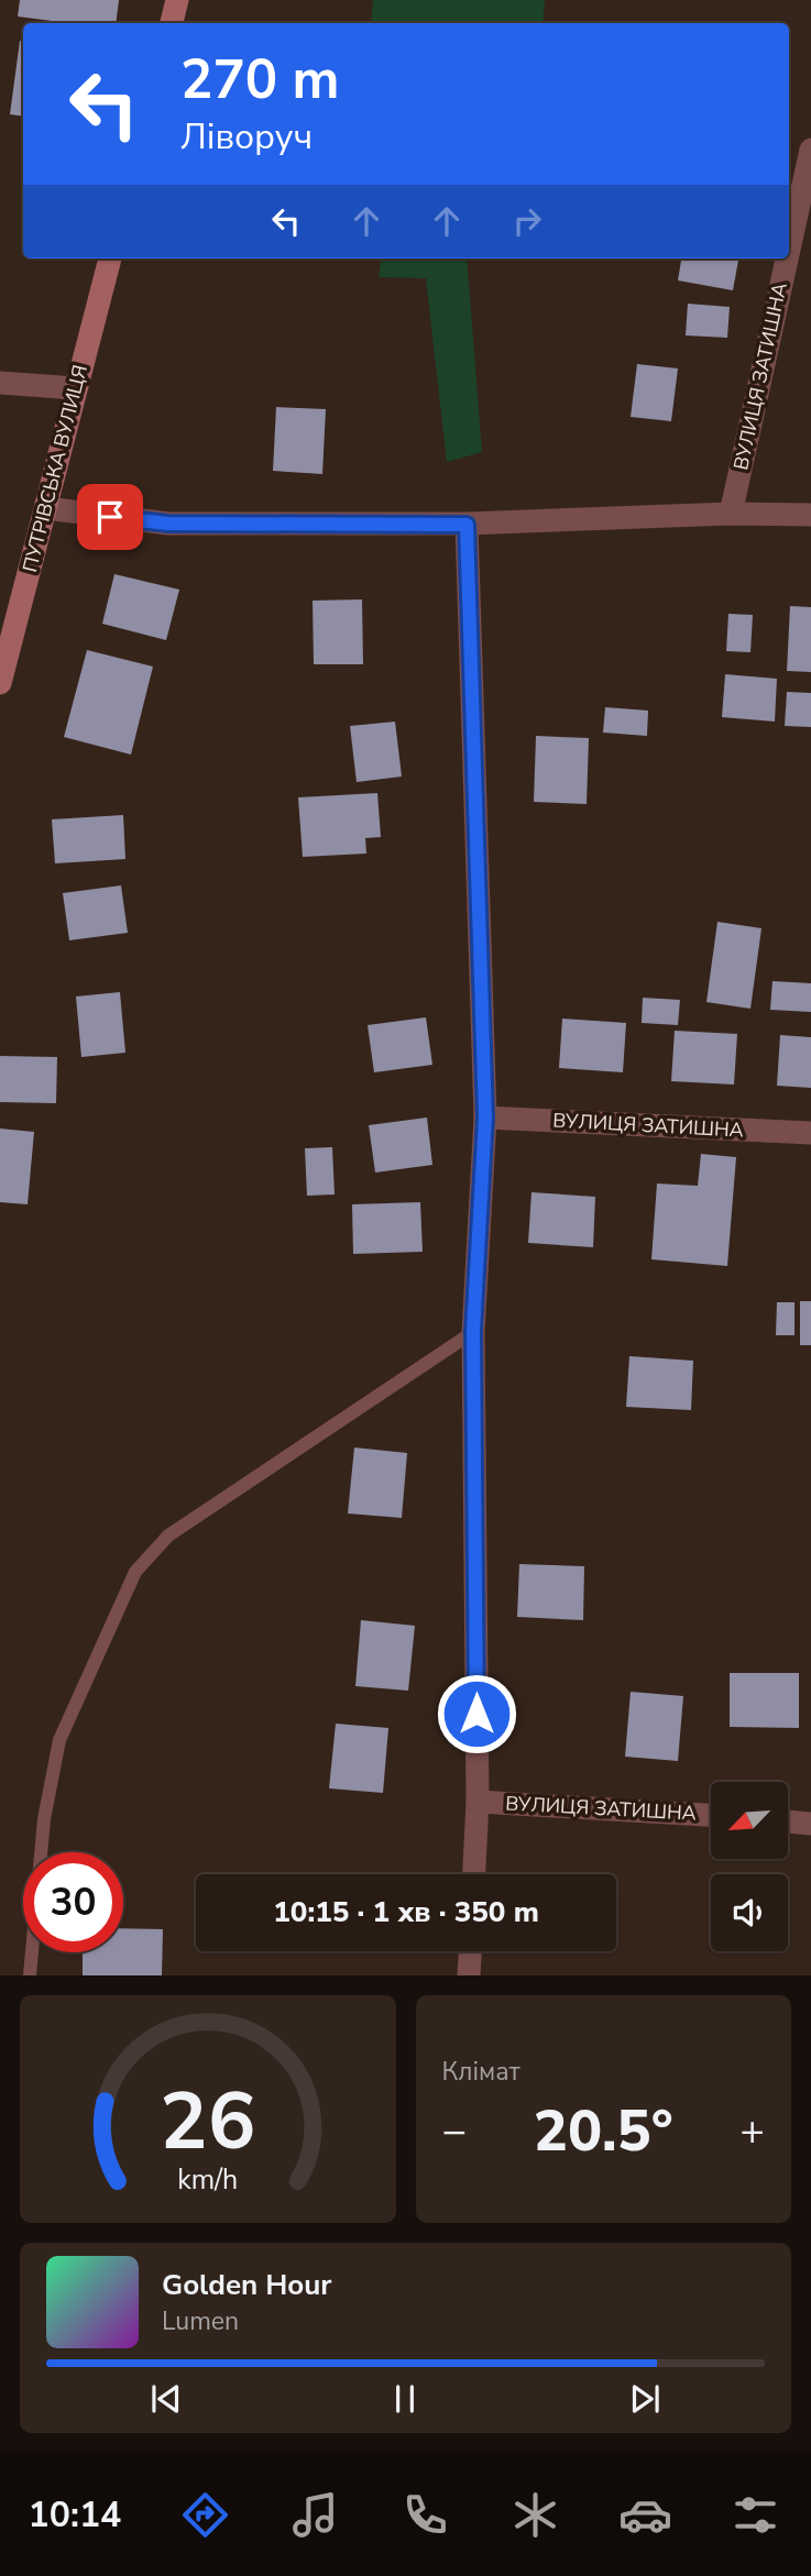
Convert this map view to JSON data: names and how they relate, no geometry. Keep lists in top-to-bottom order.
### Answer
{
  "streets": {
    "main road": ["ПУТРІВСЬКА ВУЛИЦЯ"],
    "street": ["ВУЛИЦЯ ЗАТИШНА"]
  },
  "north": "bottom left",
  "page": {
    "turn": ["270 m", "Ліворуч"],
    "limit": "30",
    "trip": "10:15 · 1 хв · 350 m",
    "tile": "Клімат",
    "heat": ["−", "20.5°", "+"],
    "song": ["Golden Hour", "Lumen"],
    "tabs": "10:14",
    "gauge": ["26", "km/h"]
  }
}
